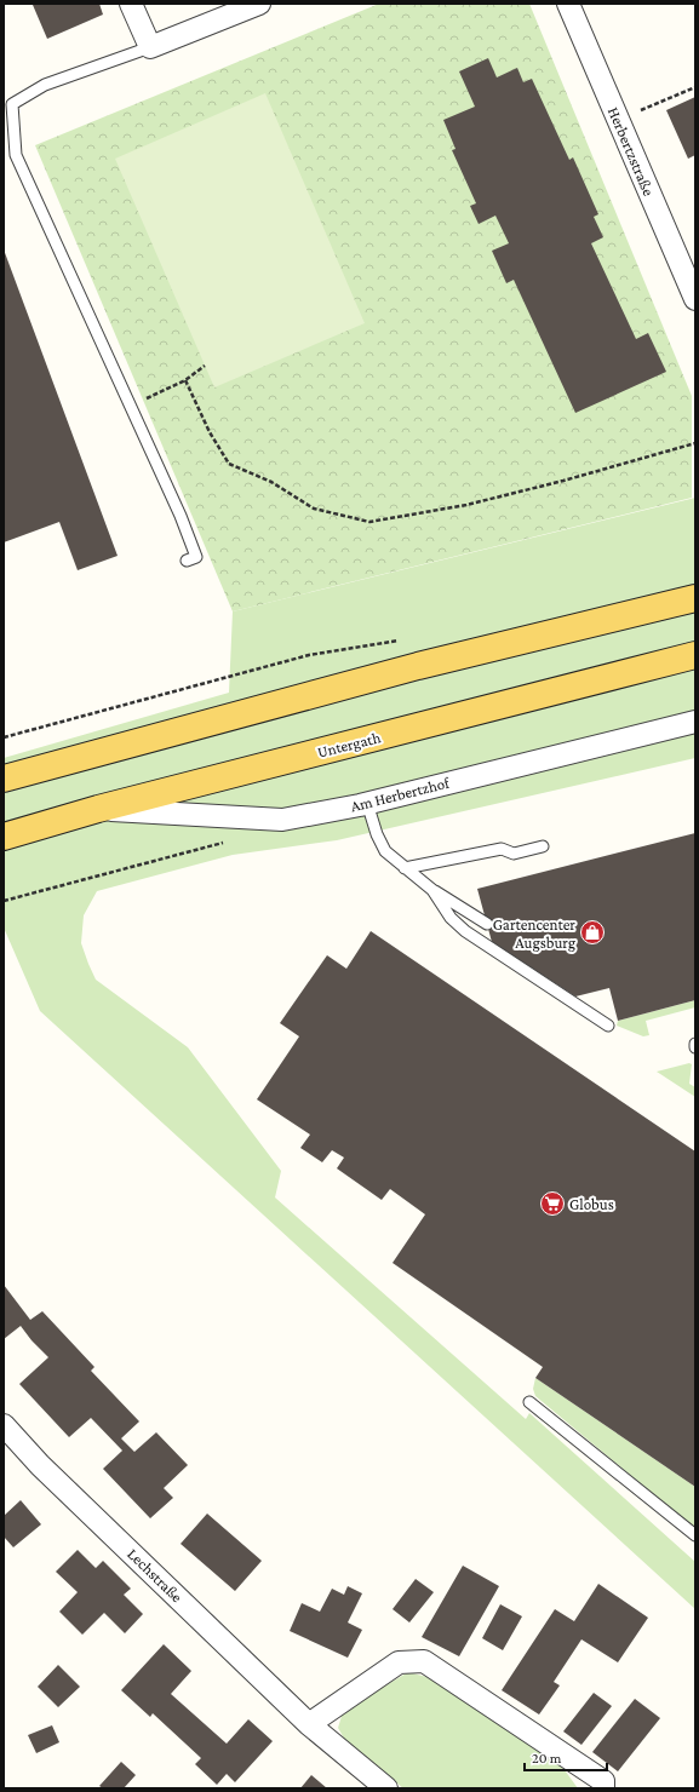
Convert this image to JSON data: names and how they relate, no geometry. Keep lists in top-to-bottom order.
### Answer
{
  "streets": {
    "main road": ["Untergath"],
    "street": ["Herbertzstraße", "Am Herbertzhof", "Lechstraße"]
  },
  "crossings": [
    ["Untergath", "Am Herbertzhof"]
  ],
  "places": {
    "shop": ["Gartencenter Augsburg"],
    "supermarket": ["Globus"]
  },
  "scale_bar": "20 m"
}
